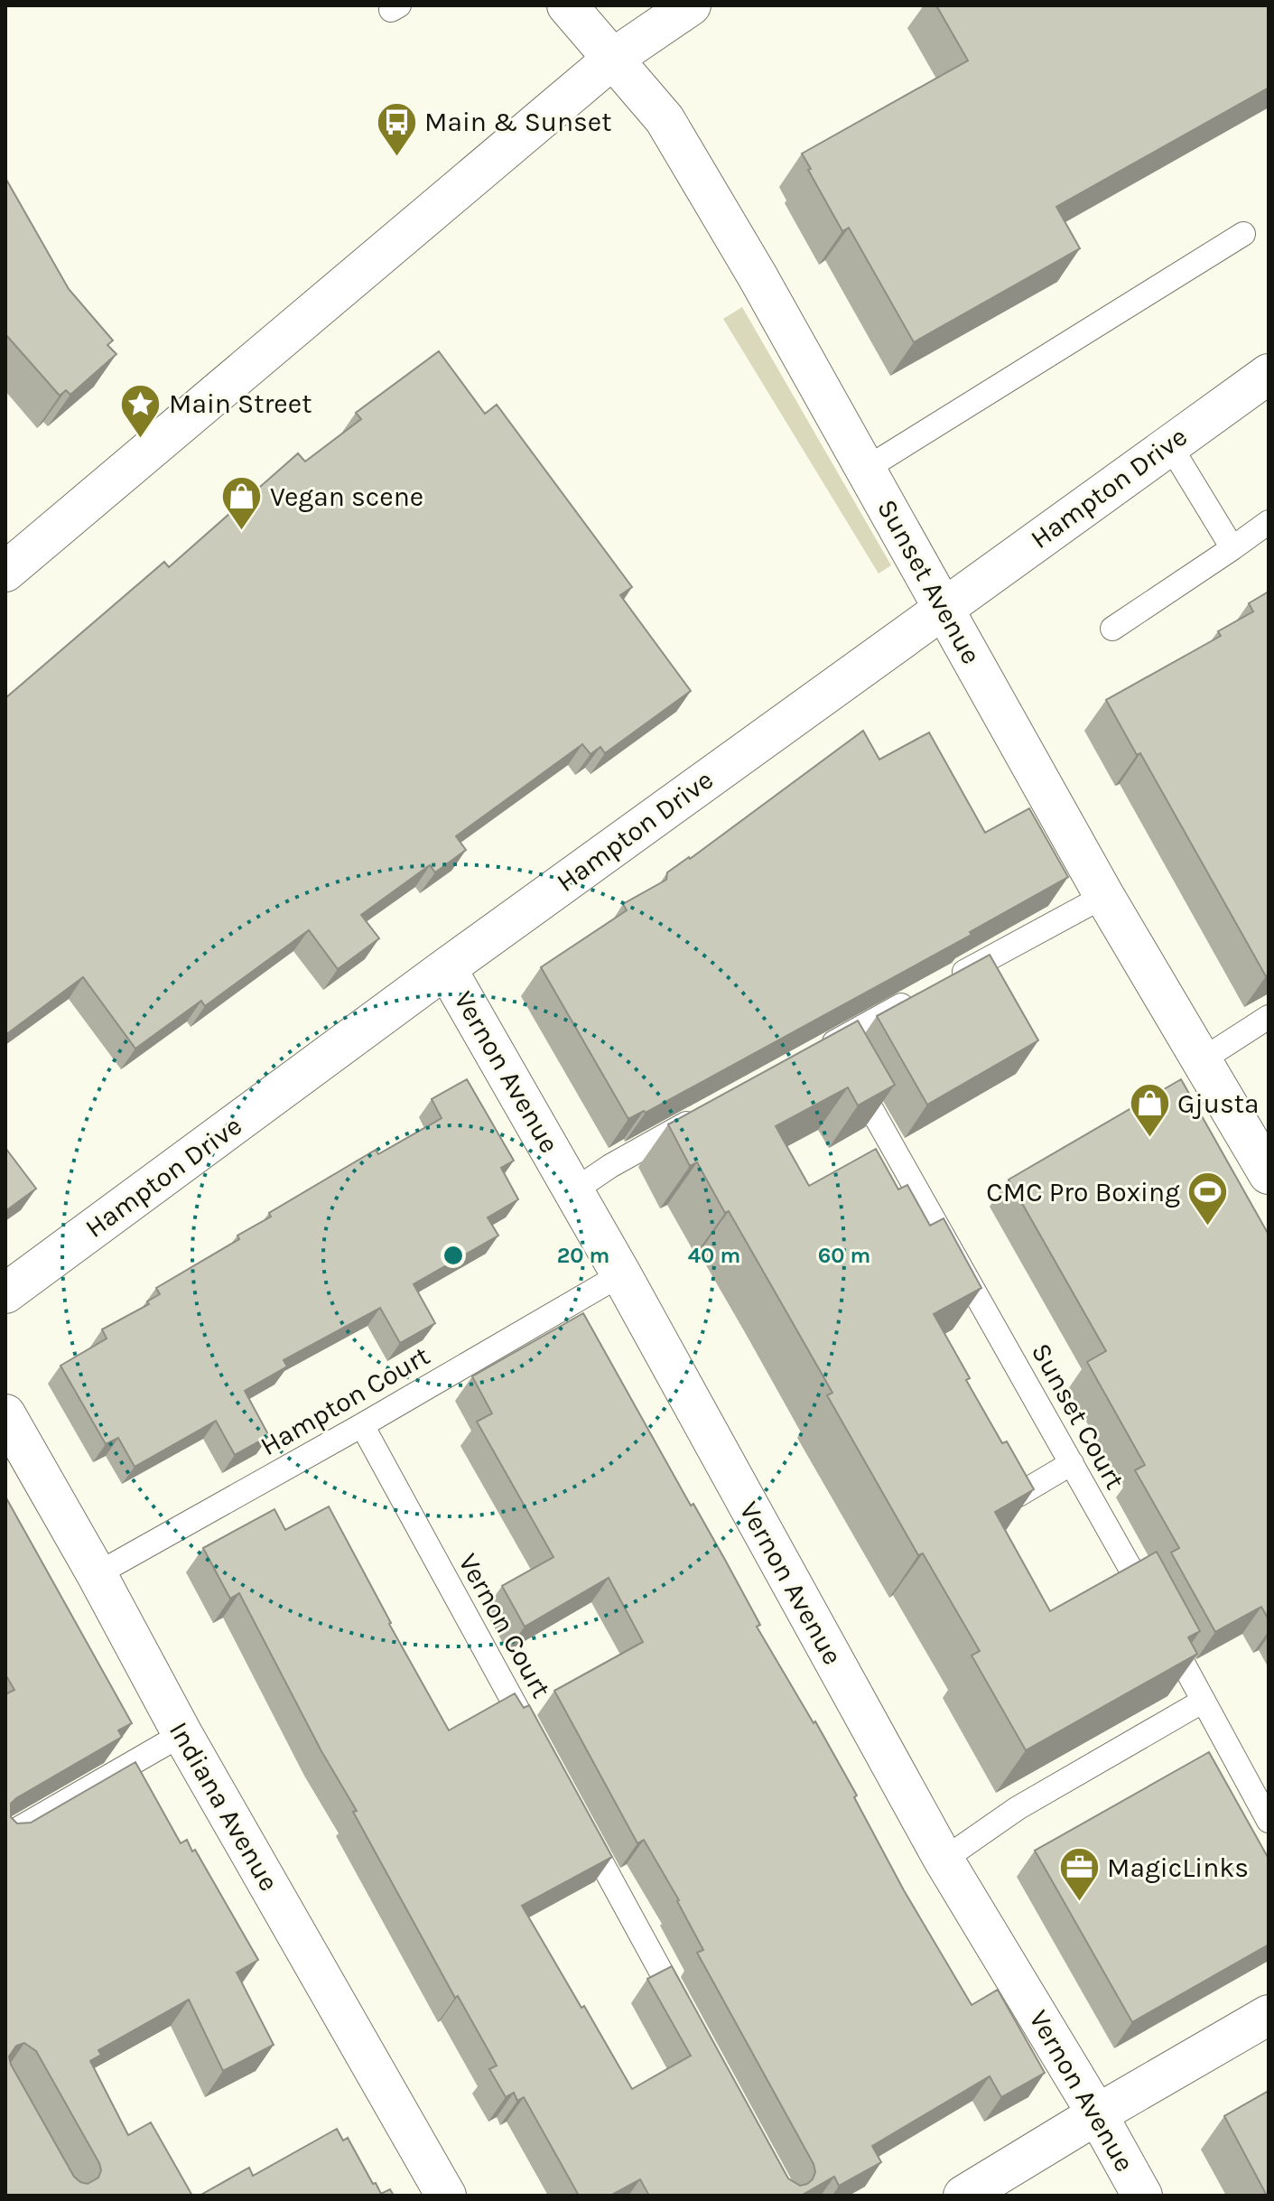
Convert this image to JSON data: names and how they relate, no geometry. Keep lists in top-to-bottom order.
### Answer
{
  "streets": {
    "street": [
      "Hampton Drive",
      "Sunset Avenue",
      "Vernon Avenue",
      "Indiana Avenue"
    ],
    "lane": ["Hampton Court", "Sunset Court", "Vernon Court"]
  },
  "crossings": [
    ["Hampton Drive", "Sunset Avenue"],
    ["Hampton Drive", "Vernon Avenue"],
    ["Vernon Avenue", "Hampton Court"],
    ["Hampton Court", "Vernon Court"],
    ["Hampton Court", "Indiana Avenue"]
  ],
  "places": {
    "bus stop": ["Main & Sunset"],
    "place": ["Main Street"],
    "shop": ["Vegan scene", "Gjusta"],
    "sports": ["CMC Pro Boxing"],
    "office": ["MagicLinks"]
  },
  "rings": ["20 m", "40 m", "60 m"]
}
